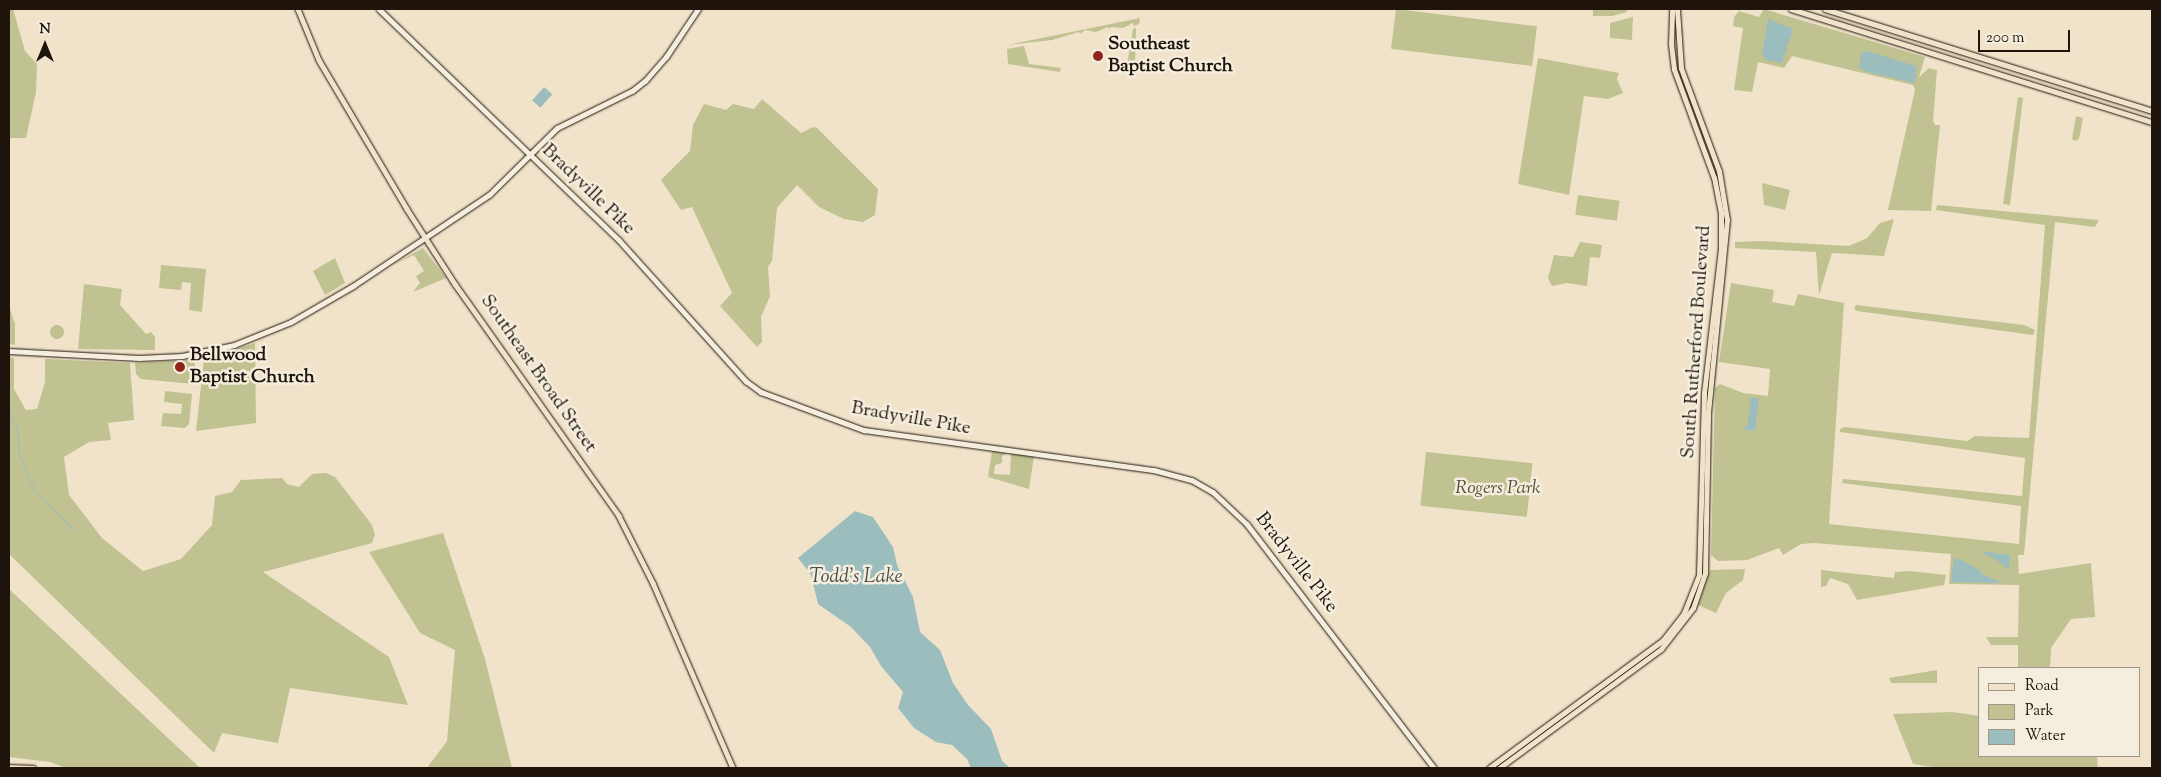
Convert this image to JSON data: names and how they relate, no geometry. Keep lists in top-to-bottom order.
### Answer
{
  "streets": {
    "highway": ["South Rutherford Boulevard"],
    "main road": ["Bradyville Pike", "Southeast Broad Street"]
  },
  "water": ["Todd's Lake"],
  "parks": ["Rogers Park"],
  "places": ["Southeast Baptist Church", "Bellwood Baptist Church"],
  "legend": ["Road", "Park", "Water"],
  "scale_bar": "200 m",
  "north": "top"
}
